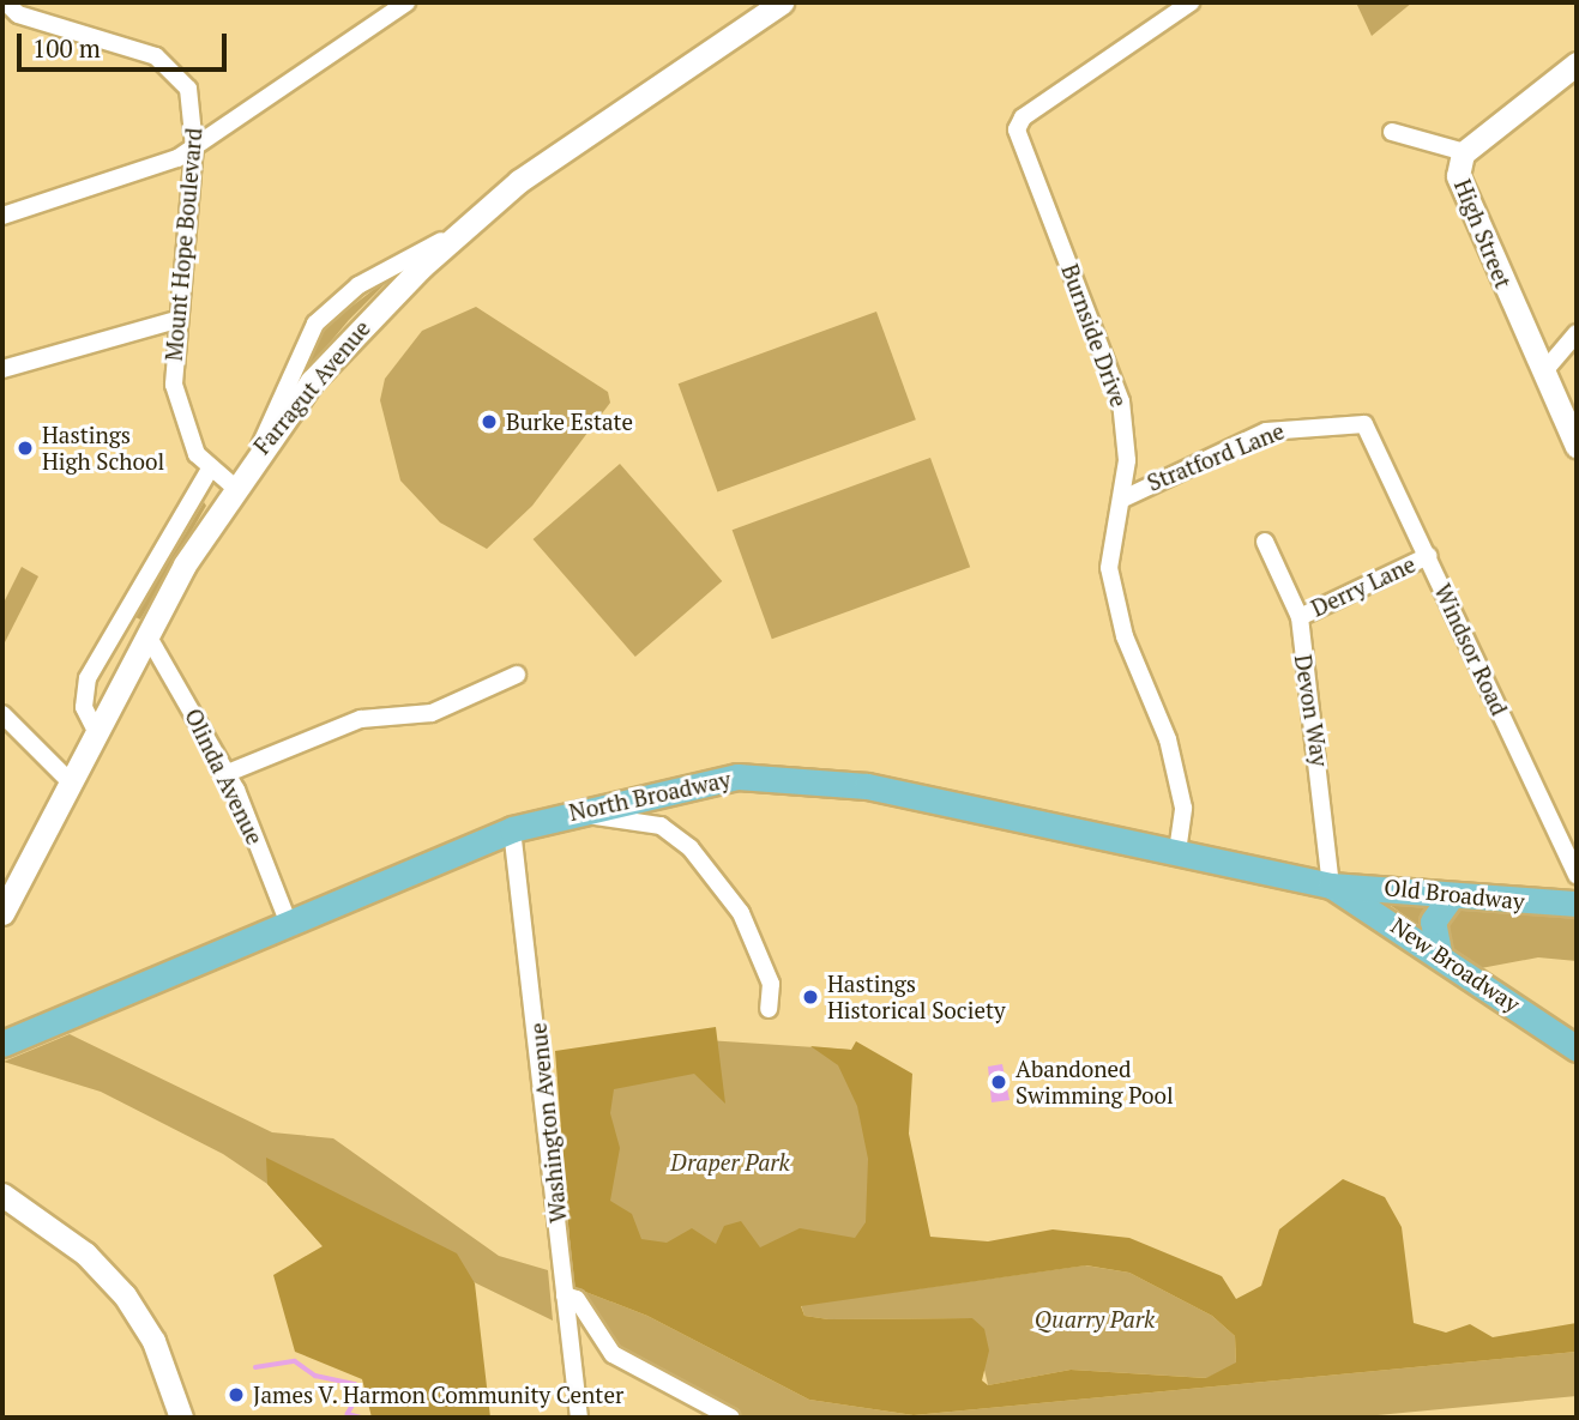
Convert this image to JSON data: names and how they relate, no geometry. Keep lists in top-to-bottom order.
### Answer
{
  "streets": {
    "main road": [
      "High Street",
      "Farragut Avenue",
      "North Broadway",
      "Old Broadway",
      "New Broadway"
    ],
    "street": [
      "Mount Hope Boulevard",
      "Burnside Drive",
      "Stratford Lane",
      "Derry Lane",
      "Windsor Road",
      "Devon Way",
      "Olinda Avenue",
      "Washington Avenue"
    ]
  },
  "crossings": [
    ["Burnside Drive", "Stratford Lane"],
    ["Burnside Drive", "North Broadway"],
    ["Farragut Avenue", "Olinda Avenue"],
    ["Stratford Lane", "Windsor Road"],
    ["Derry Lane", "Windsor Road"],
    ["Derry Lane", "Devon Way"],
    ["Devon Way", "North Broadway"],
    ["Devon Way", "Old Broadway"],
    ["Devon Way", "New Broadway"],
    ["Olinda Avenue", "North Broadway"],
    ["North Broadway", "Old Broadway"],
    ["North Broadway", "New Broadway"],
    ["North Broadway", "Washington Avenue"],
    ["Old Broadway", "New Broadway"]
  ],
  "parks": ["Draper Park", "Quarry Park"],
  "places": [
    "Burke Estate",
    "Hastings High School",
    "Hastings Historical Society",
    "Abandoned Swimming Pool",
    "James V. Harmon Community Center"
  ],
  "scale_bar": "100 m"
}
